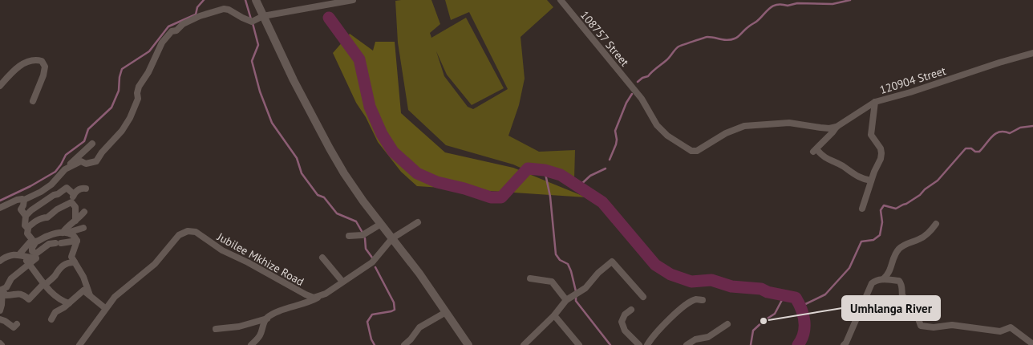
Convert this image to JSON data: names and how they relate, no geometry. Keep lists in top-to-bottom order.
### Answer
{
  "streets": {
    "street": ["108757 Street", "120904 Street", "Jubilee Mkhize Road"]
  },
  "crossings": [
    ["108757 Street", "120904 Street"]
  ],
  "places": ["Umhlanga River"]
}
